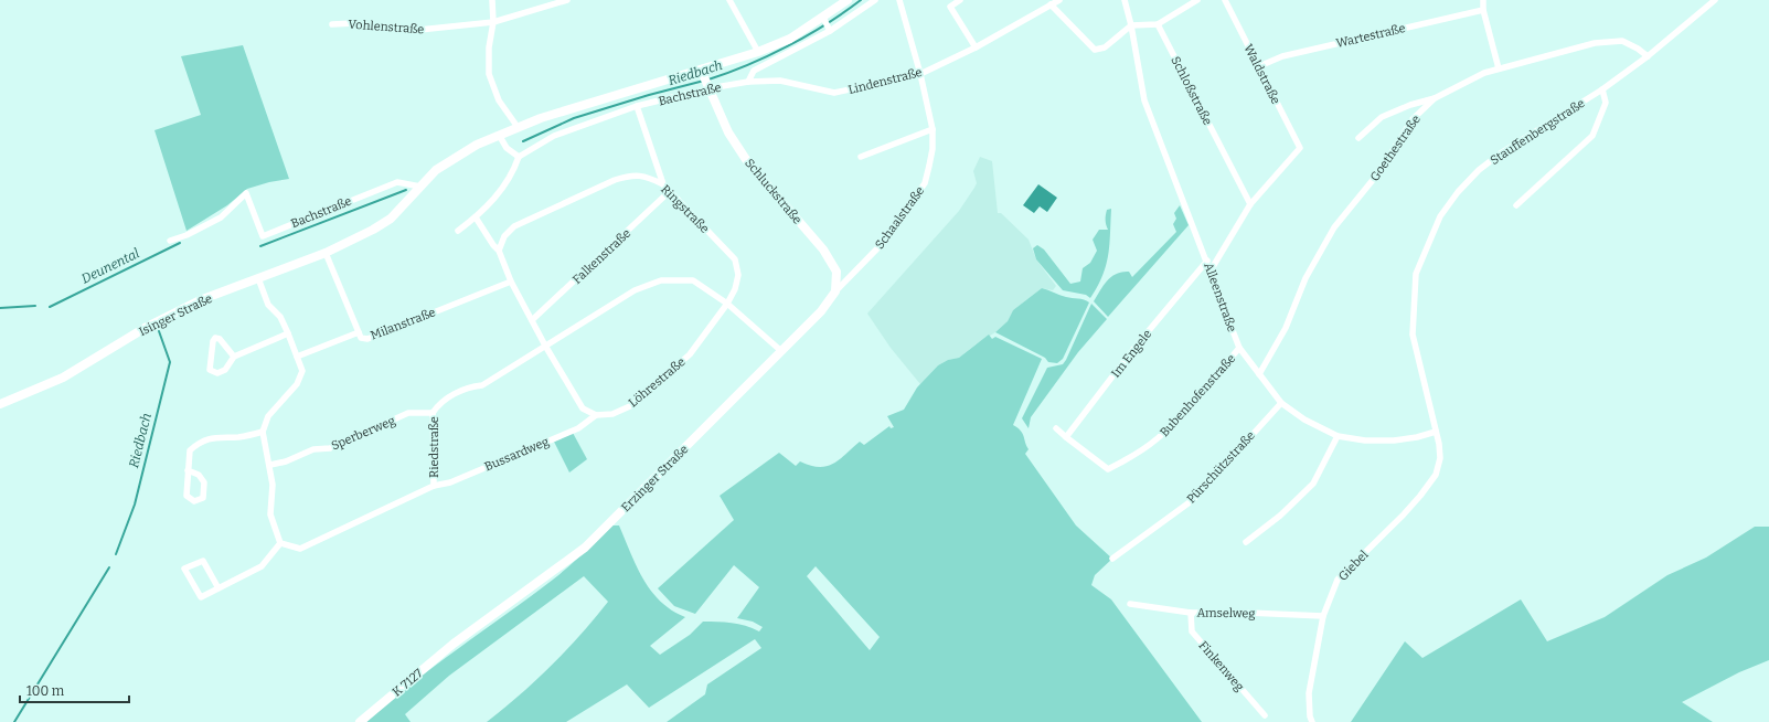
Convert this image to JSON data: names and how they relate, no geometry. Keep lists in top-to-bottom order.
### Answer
{
  "streets": {
    "street": [
      "Vohlenstraße",
      "Wartestraße",
      "Waldstraße",
      "Lindenstraße",
      "Schloßstraße",
      "Bachstraße",
      "Stauffenbergstraße",
      "Goethestraße",
      "Schluckstraße",
      "Ringstraße",
      "Schaalstraße",
      "Falkenstraße",
      "Alleenstraße",
      "Isinger Straße",
      "Milanstraße",
      "Im Engele",
      "Löhrestraße",
      "Bubenhofenstraße",
      "Sperberweg",
      "Riedstraße",
      "Bussardweg",
      "Pürschützstraße",
      "Erzinger Straße",
      "Giebel",
      "Amselweg",
      "Finkenweg",
      "K 7127"
    ]
  },
  "crossings": [
    ["Wartestraße", "Waldstraße"],
    ["Waldstraße", "Schloßstraße"],
    ["Lindenstraße", "Bachstraße"],
    ["Lindenstraße", "Schaalstraße"],
    ["Bachstraße", "Schluckstraße"],
    ["Bachstraße", "Isinger Straße"],
    ["Stauffenbergstraße", "Goethestraße"],
    ["Stauffenbergstraße", "Alleenstraße"],
    ["Stauffenbergstraße", "Giebel"],
    ["Goethestraße", "Alleenstraße"],
    ["Schluckstraße", "Schaalstraße"],
    ["Schluckstraße", "Erzinger Straße"],
    ["Ringstraße", "Falkenstraße"],
    ["Ringstraße", "Löhrestraße"],
    ["Ringstraße", "Riedstraße"],
    ["Schaalstraße", "Erzinger Straße"],
    ["Alleenstraße", "Im Engele"],
    ["Alleenstraße", "Bubenhofenstraße"],
    ["Alleenstraße", "Pürschützstraße"],
    ["Alleenstraße", "Giebel"],
    ["Im Engele", "Bubenhofenstraße"],
    ["Löhrestraße", "Riedstraße"],
    ["Löhrestraße", "Bussardweg"],
    ["Sperberweg", "Riedstraße"],
    ["Riedstraße", "Bussardweg"],
    ["Riedstraße", "Erzinger Straße"],
    ["Erzinger Straße", "K 7127"],
    ["Giebel", "Amselweg"],
    ["Amselweg", "Finkenweg"]
  ],
  "water": ["Riedbach", "Deunental"],
  "scale_bar": "100 m"
}
